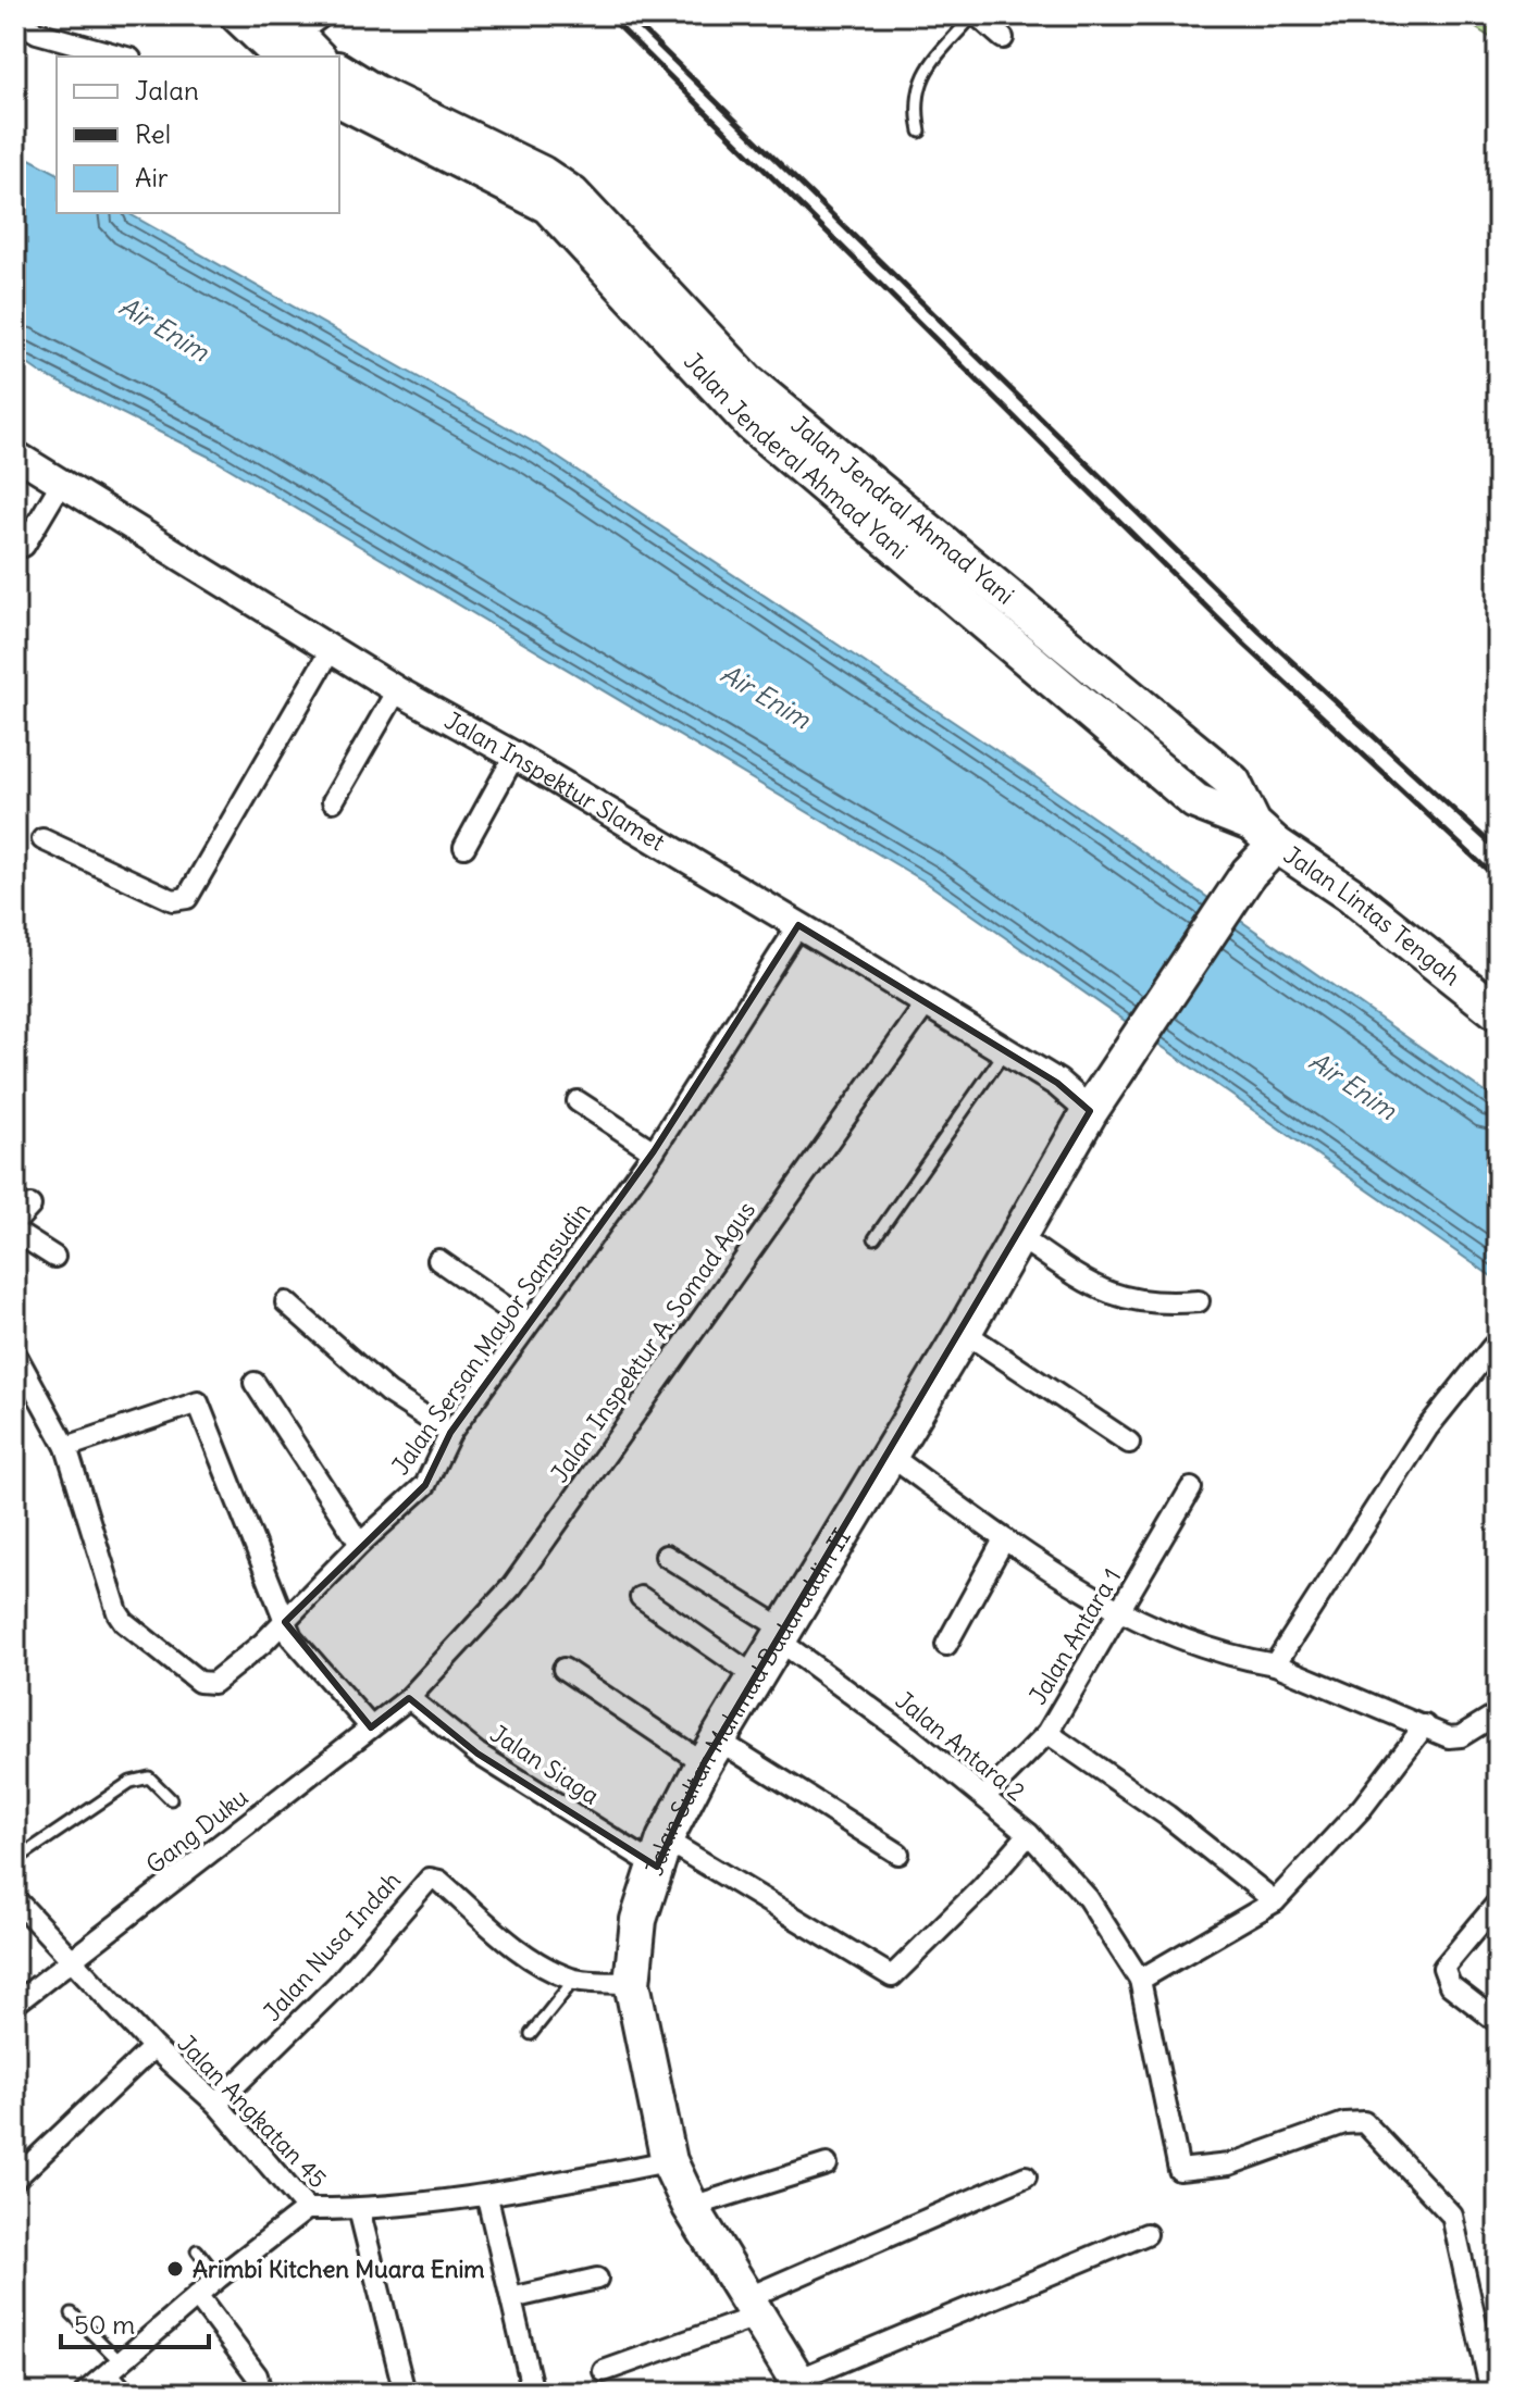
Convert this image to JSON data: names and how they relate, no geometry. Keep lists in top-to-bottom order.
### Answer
{
  "streets": {
    "highway": [
      "Jalan Jenderal Ahmad Yani",
      "Jalan Jendral Ahmad Yani",
      "Jalan Lintas Tengah",
      "Jalan Sultan Mahmud Badaruddin II"
    ],
    "street": [
      "Jalan Inspektur Slamet",
      "Jalan Sersan Mayor Samsudin",
      "Jalan Inspektur A. Somad Agus",
      "Jalan Antara 1",
      "Jalan Antara 2",
      "Jalan Siaga",
      "Gang Duku",
      "Jalan Nusa Indah",
      "Jalan Angkatan 45"
    ]
  },
  "crossings": [
    ["Jalan Jenderal Ahmad Yani", "Jalan Jendral Ahmad Yani"],
    ["Jalan Jenderal Ahmad Yani", "Jalan Lintas Tengah"],
    ["Jalan Jendral Ahmad Yani", "Jalan Lintas Tengah"],
    ["Jalan Inspektur Slamet", "Jalan Sersan Mayor Samsudin"],
    ["Jalan Inspektur Slamet", "Jalan Inspektur A. Somad Agus"],
    ["Jalan Inspektur Slamet", "Jalan Sultan Mahmud Badaruddin II"],
    ["Jalan Lintas Tengah", "Jalan Sultan Mahmud Badaruddin II"],
    ["Jalan Inspektur A. Somad Agus", "Jalan Siaga"],
    ["Jalan Inspektur A. Somad Agus", "Gang Duku"],
    ["Jalan Antara 1", "Jalan Antara 2"],
    ["Jalan Sultan Mahmud Badaruddin II", "Jalan Antara 2"],
    ["Jalan Sultan Mahmud Badaruddin II", "Jalan Siaga"],
    ["Jalan Sultan Mahmud Badaruddin II", "Jalan Nusa Indah"],
    ["Jalan Sultan Mahmud Badaruddin II", "Jalan Angkatan 45"],
    ["Jalan Antara 2", "Jalan Siaga"],
    ["Jalan Siaga", "Gang Duku"],
    ["Gang Duku", "Jalan Angkatan 45"],
    ["Jalan Nusa Indah", "Jalan Angkatan 45"]
  ],
  "water": ["Air Enim"],
  "places": ["Arimbi Kitchen Muara Enim"],
  "legend": ["Jalan", "Rel", "Air"],
  "scale_bar": "50 m"
}
